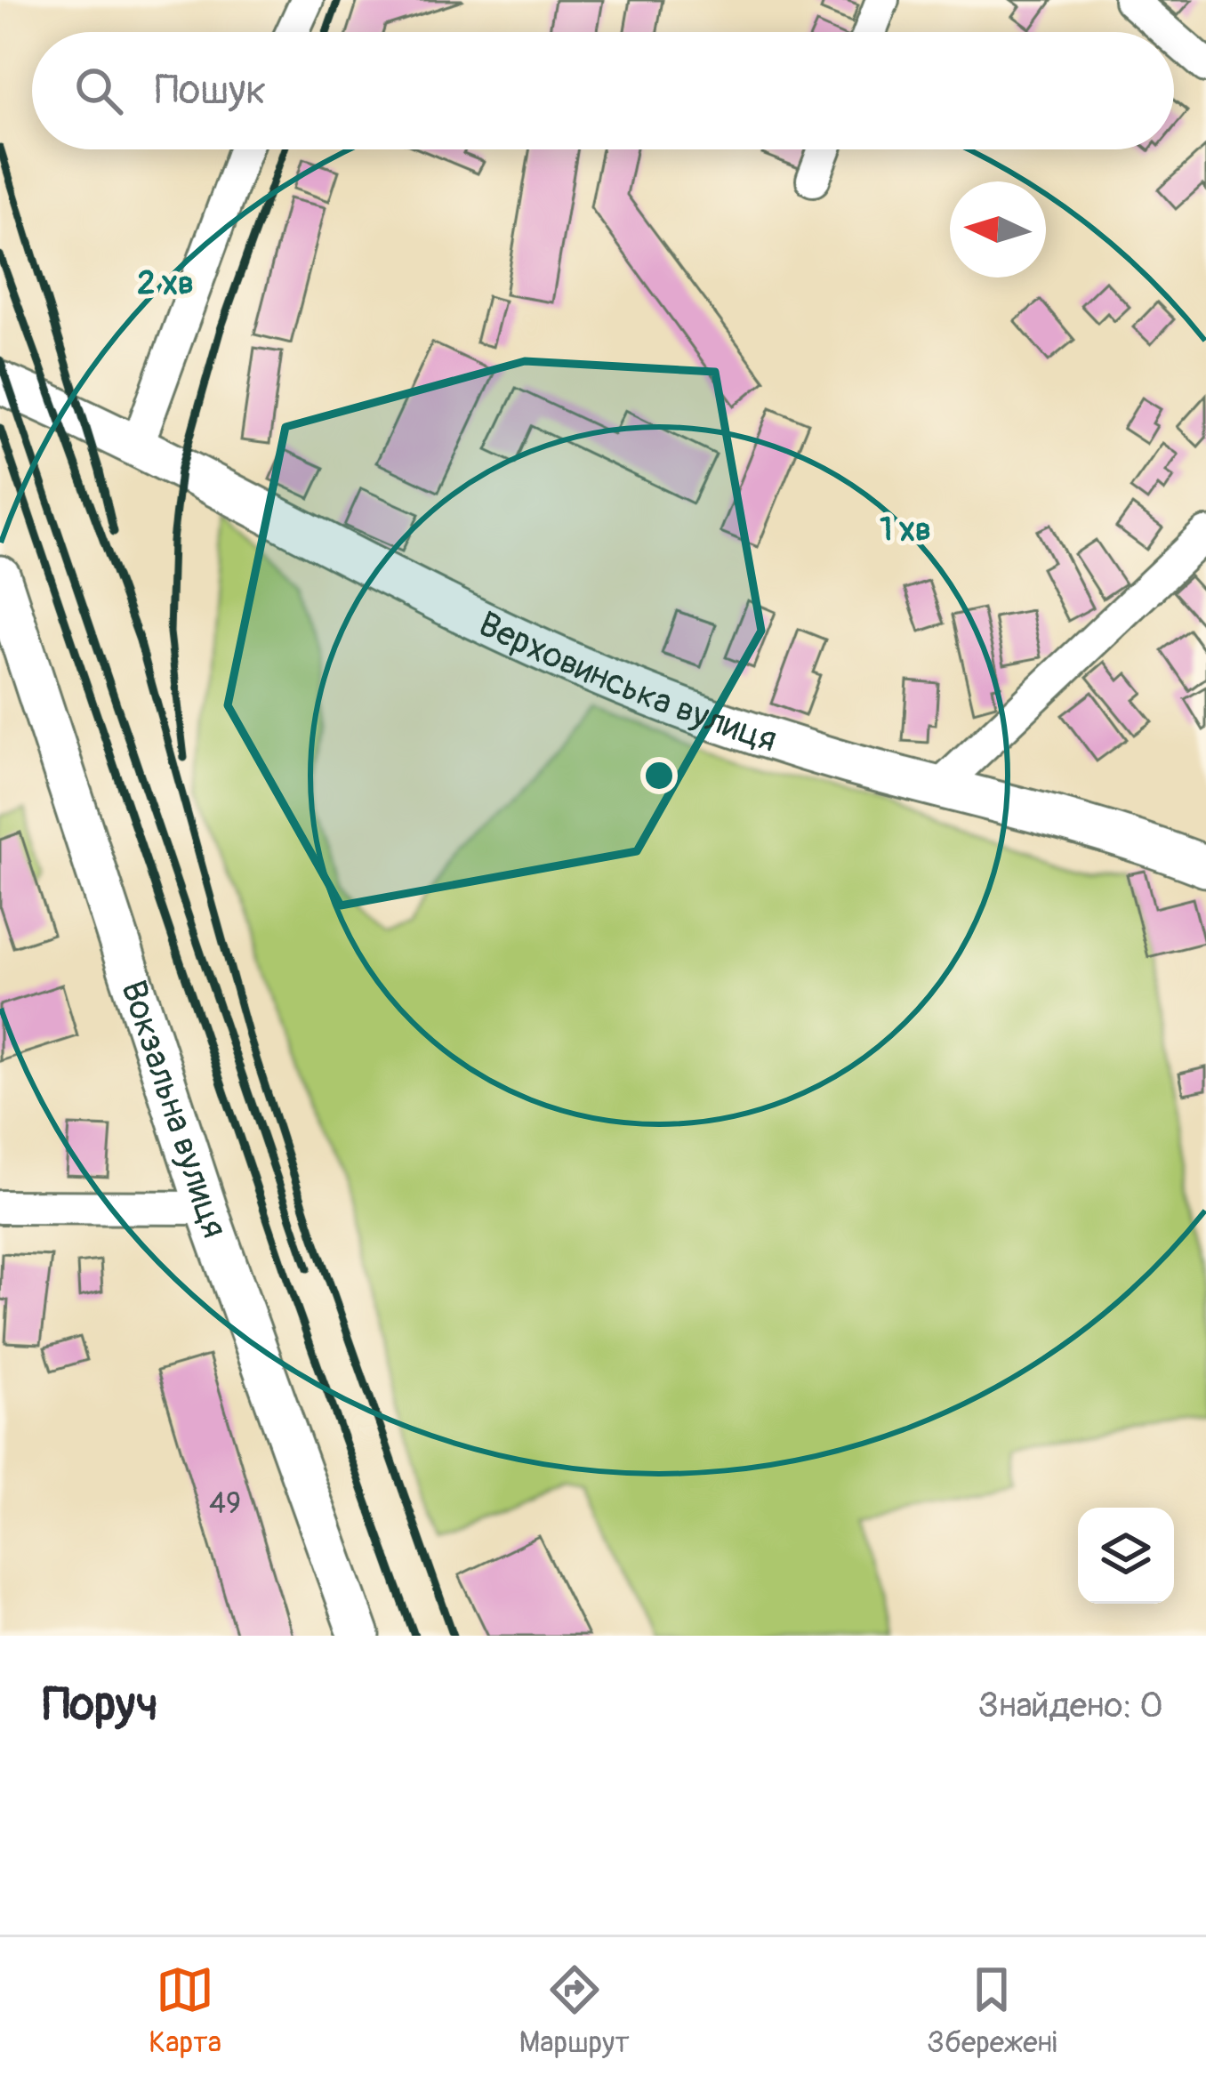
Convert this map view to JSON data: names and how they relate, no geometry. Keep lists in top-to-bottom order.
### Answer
{
  "streets": {
    "street": ["Верховинська вулиця", "Вокзальна вулиця"]
  },
  "house_numbers": ["49"],
  "north": "left",
  "page": {
    "search": "Пошук",
    "heading": ["Поруч", "Знайдено: 0"],
    "nav": ["Карта", "Маршрут", "Збережені"]
  },
  "rings": ["2 хв", "1 хв"]
}
